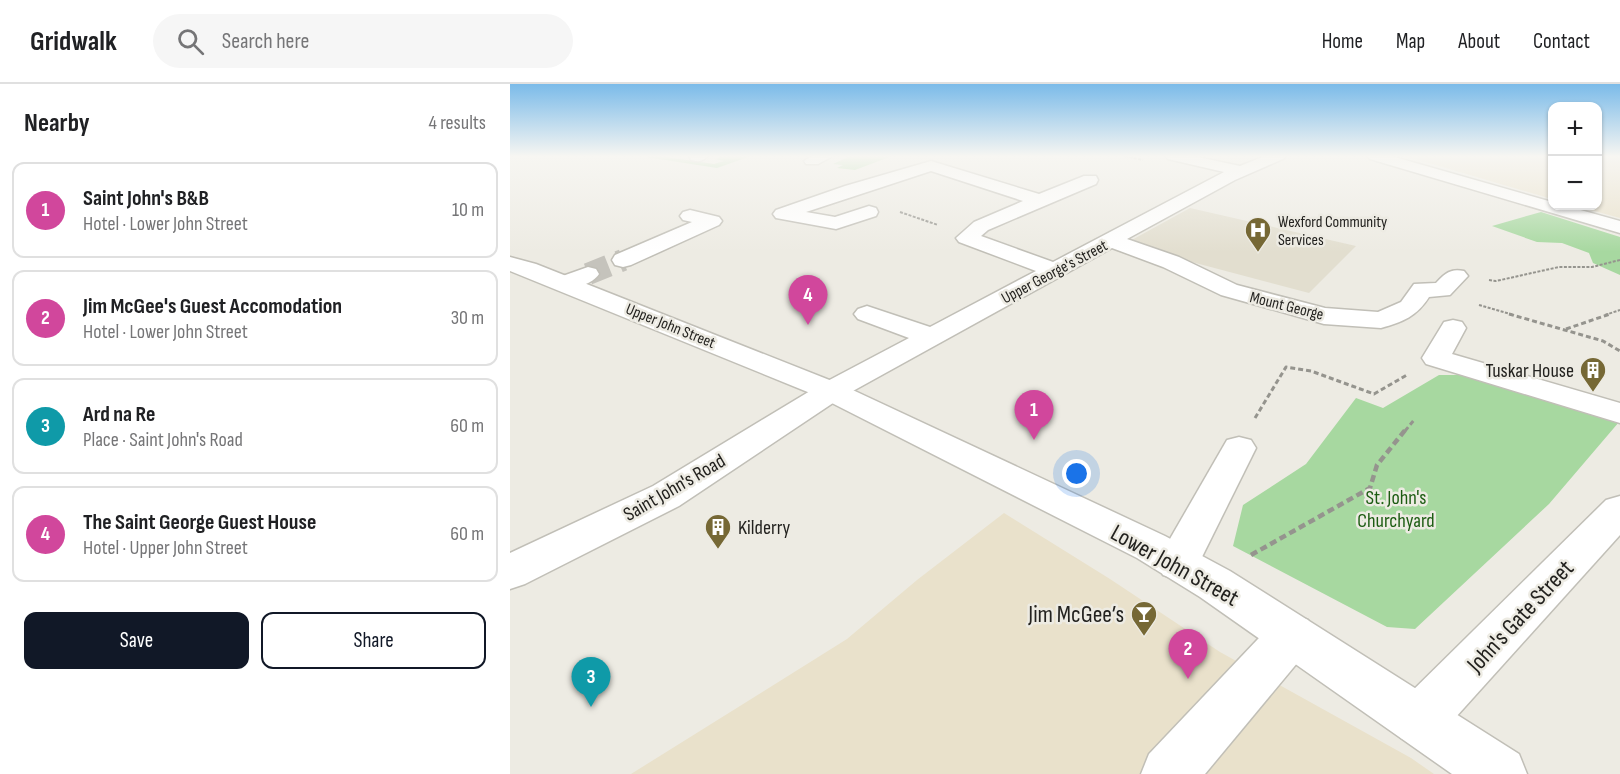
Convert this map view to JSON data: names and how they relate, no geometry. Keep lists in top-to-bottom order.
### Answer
{
  "streets": {
    "street": [
      "Upper George's Street",
      "Mount George",
      "Upper John Street",
      "Saint John's Road",
      "Lower John Street",
      "John's Gate Street"
    ]
  },
  "crossings": [
    ["Upper George's Street", "Mount George"],
    ["Upper George's Street", "Upper John Street"],
    ["Upper George's Street", "Saint John's Road"],
    ["Upper George's Street", "Lower John Street"],
    ["Upper John Street", "Saint John's Road"],
    ["Upper John Street", "Lower John Street"],
    ["Saint John's Road", "Lower John Street"],
    ["Lower John Street", "John's Gate Street"]
  ],
  "parks": ["St. John's Churchyard"],
  "places": {
    "hospital": ["Wexford Community Services"],
    "building": ["Tuskar House", "Kilderry"],
    "bar": ["Jim McGee’s"]
  },
  "page": {
    "header": "Gridwalk",
    "search": "Search here",
    "nav": [
      "Home",
      "Map",
      "About",
      "Contact"
    ],
    "heading": ["Nearby", "4 results"],
    "map_buttons": ["+", "−"],
    "list": [
      {
        "mark": "1",
        "name": "Saint John's B&B",
        "note": "Hotel · Lower John Street",
        "value": "10 m"
      },
      {
        "mark": "2",
        "name": "Jim McGee's Guest Accomodation",
        "note": "Hotel · Lower John Street",
        "value": "30 m"
      },
      {
        "mark": "3",
        "name": "Ard na Re",
        "note": "Place · Saint John's Road",
        "value": "60 m"
      },
      {
        "mark": "4",
        "name": "The Saint George Guest House",
        "note": "Hotel · Upper John Street",
        "value": "60 m"
      }
    ],
    "pins": [
      "4",
      "1",
      "2",
      "3"
    ],
    "buttons": ["Save", "Share"]
  }
}
